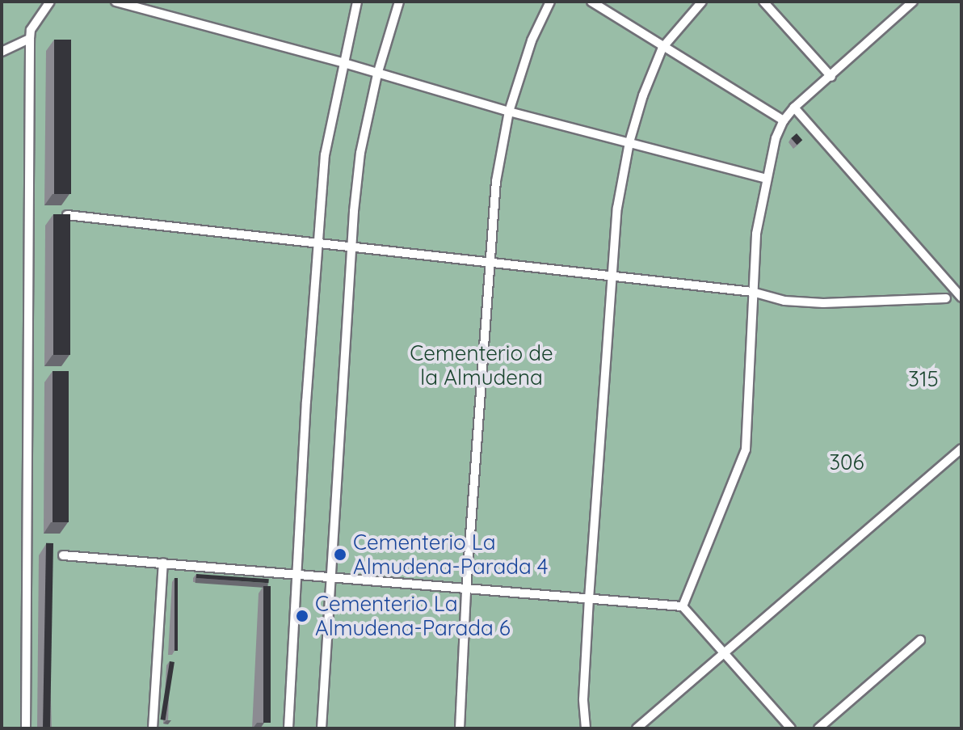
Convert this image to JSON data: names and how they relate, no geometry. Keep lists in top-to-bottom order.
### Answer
{
  "parks": ["Cementerio de la Almudena", "315", "306"],
  "places": ["Cementerio La Almudena-Parada 4", "Cementerio La Almudena-Parada 6"]
}
